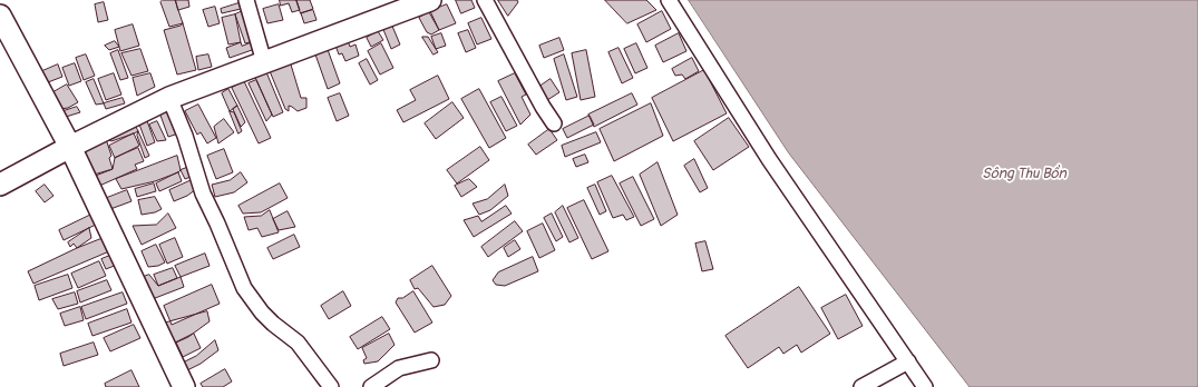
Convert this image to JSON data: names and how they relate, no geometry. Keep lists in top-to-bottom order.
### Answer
{
  "water": ["Sông Thu Bồn"]
}
